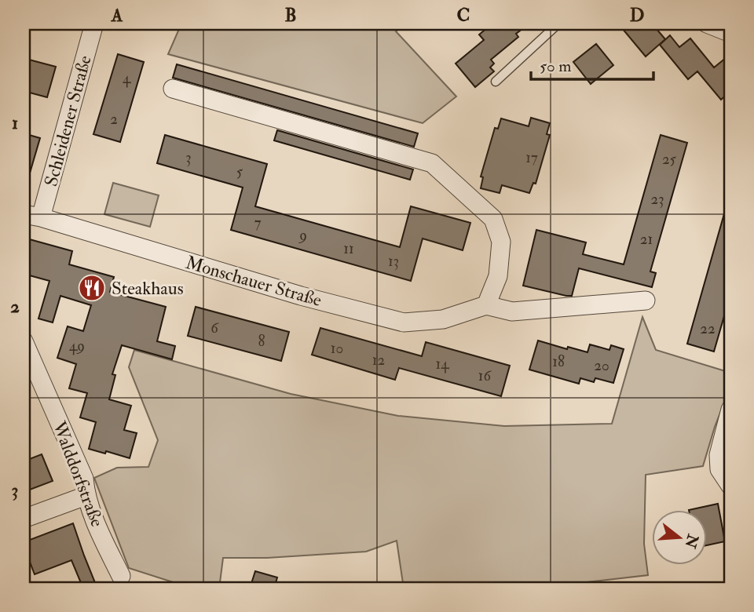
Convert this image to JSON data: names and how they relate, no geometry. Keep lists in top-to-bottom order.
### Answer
{
  "streets": {
    "street": ["Schleidener Straße", "Monschauer Straße", "Walddorfstraße"]
  },
  "crossings": [
    ["Schleidener Straße", "Monschauer Straße"]
  ],
  "places": {
    "restaurant": ["Steakhaus"]
  },
  "house_numbers": [
    "4",
    "2",
    "3",
    "17",
    "25",
    "5",
    "23",
    "7",
    "9",
    "21",
    "11",
    "13",
    "6",
    "22",
    "8",
    "49",
    "10",
    "12",
    "18",
    "14",
    "20",
    "16"
  ],
  "scale_bar": "50 m",
  "north": "right",
  "grid": {
    "columns": [
      "A",
      "B",
      "C",
      "D"
    ],
    "rows": ["1", "2", "3"]
  }
}
